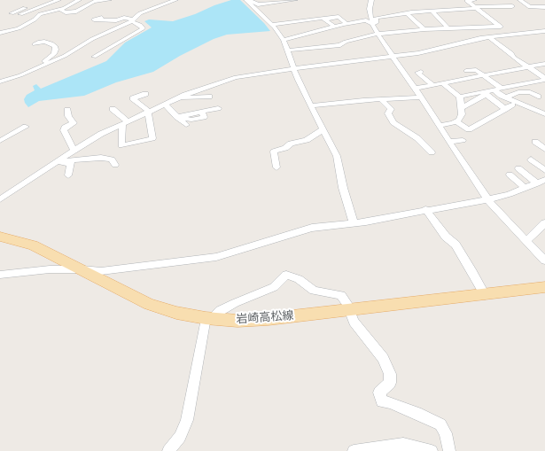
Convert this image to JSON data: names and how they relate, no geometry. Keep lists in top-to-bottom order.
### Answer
{
  "streets": {
    "main road": ["岩崎高松線"]
  }
}
